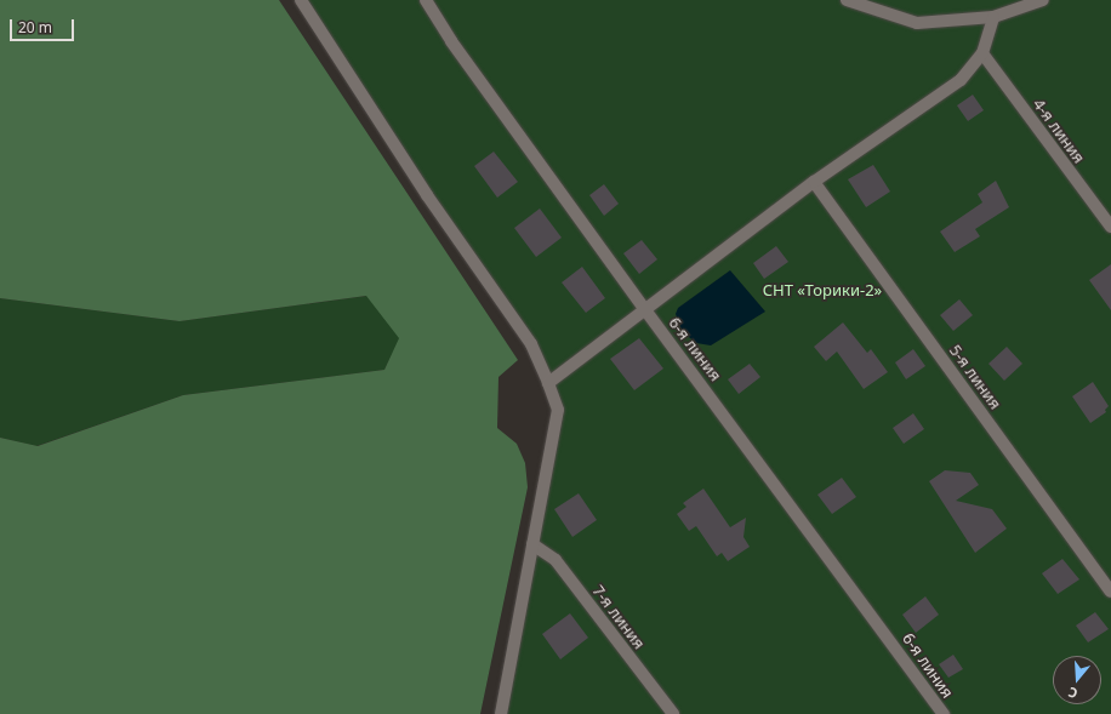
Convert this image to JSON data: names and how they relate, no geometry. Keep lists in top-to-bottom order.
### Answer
{
  "streets": {
    "street": [
      "4-я линия",
      "6-я линия",
      "5-я линия",
      "7-я линия"
    ]
  },
  "parks": ["СНТ «Торики-2»"],
  "scale_bar": "20 m",
  "north": "bottom"
}
